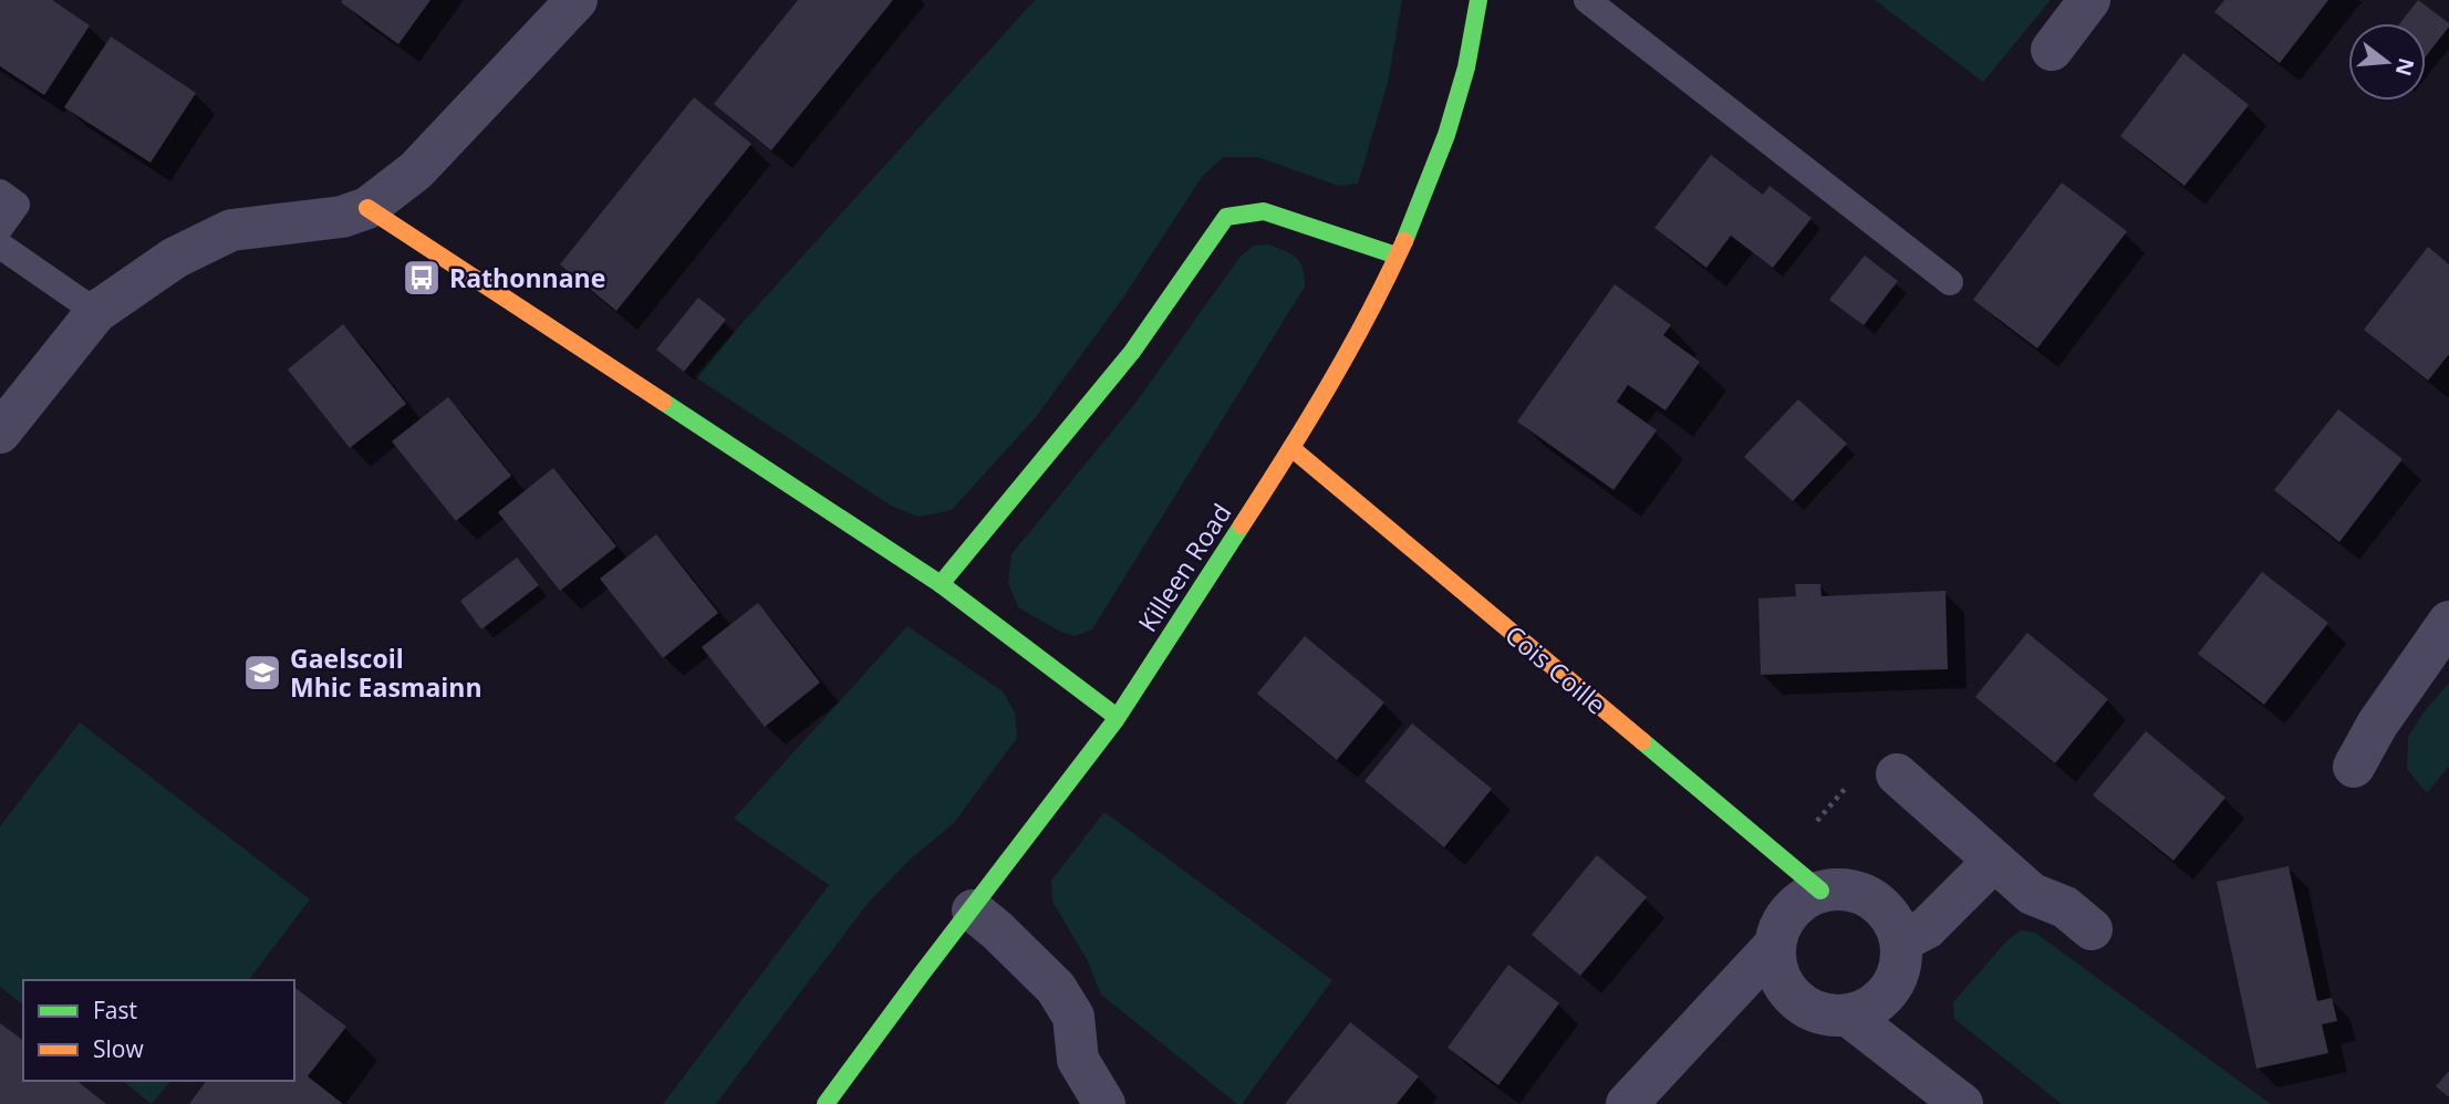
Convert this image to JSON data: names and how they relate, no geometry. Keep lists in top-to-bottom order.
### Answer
{
  "streets": {
    "street": ["Killeen Road", "Cois Coille"]
  },
  "crossings": [
    ["Killeen Road", "Cois Coille"]
  ],
  "places": {
    "bus stop": ["Rathonnane"],
    "school or university": ["Gaelscoil Mhic Easmainn"]
  },
  "legend": ["Fast", "Slow"],
  "north": "right"
}
